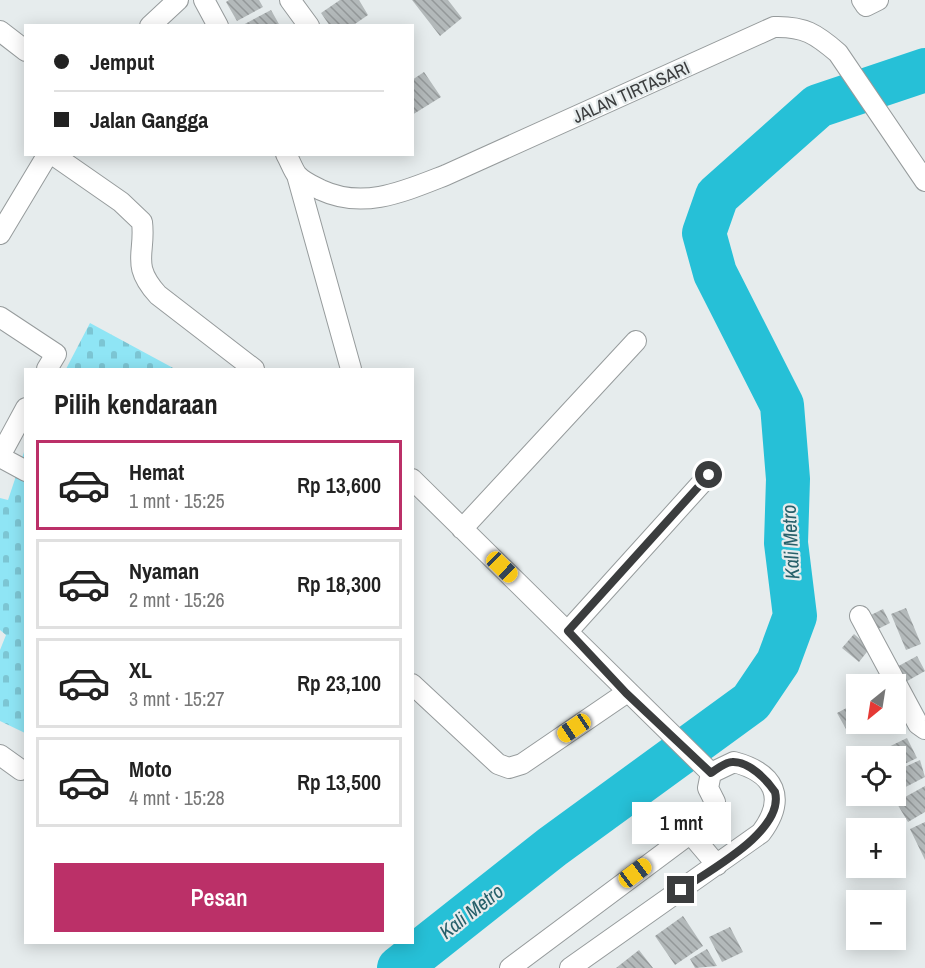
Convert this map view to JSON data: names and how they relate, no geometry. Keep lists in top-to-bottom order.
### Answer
{
  "streets": {
    "street": ["JALAN TIRTASARI"]
  },
  "water": ["Kali Metro"],
  "north": "bottom left",
  "page": {
    "banner": ["Jemput", "Jalan Gangga"],
    "heading": "Pilih kendaraan",
    "list": [
      {
        "name": "Hemat",
        "note": "1 mnt · 15:25",
        "value": "Rp 13,600"
      },
      {
        "name": "Nyaman",
        "note": "2 mnt · 15:26",
        "value": "Rp 18,300"
      },
      {
        "name": "XL",
        "note": "3 mnt · 15:27",
        "value": "Rp 23,100"
      },
      {
        "name": "Moto",
        "note": "4 mnt · 15:28",
        "value": "Rp 13,500"
      }
    ],
    "map_buttons": ["+", "−"],
    "bubble": "1 mnt",
    "buttons": "Pesan"
  }
}
